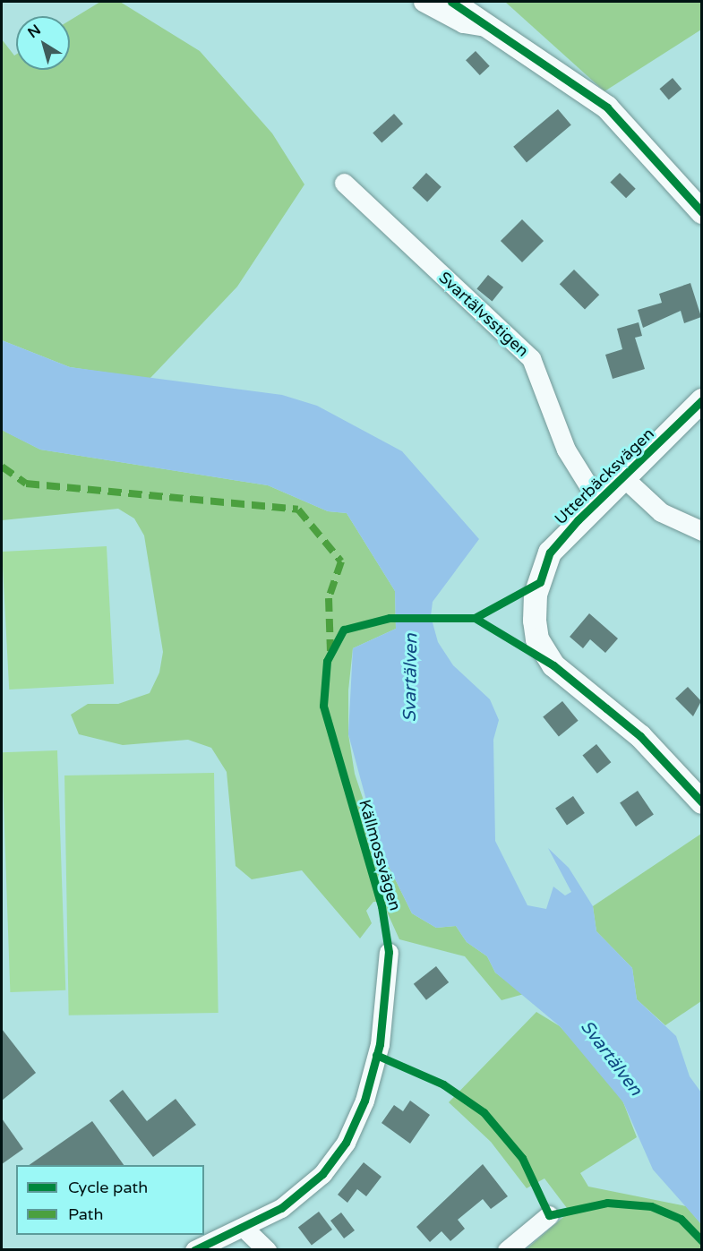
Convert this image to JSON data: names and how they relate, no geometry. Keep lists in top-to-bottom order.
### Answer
{
  "streets": {
    "street": ["Svartälvsstigen", "Utterbäcksvägen"],
    "cycle path": ["Källmossvägen"]
  },
  "crossings": [
    ["Svartälvsstigen", "Utterbäcksvägen"]
  ],
  "water": ["Svartälven"],
  "legend": ["Cycle path", "Path"],
  "north": "top left"
}
